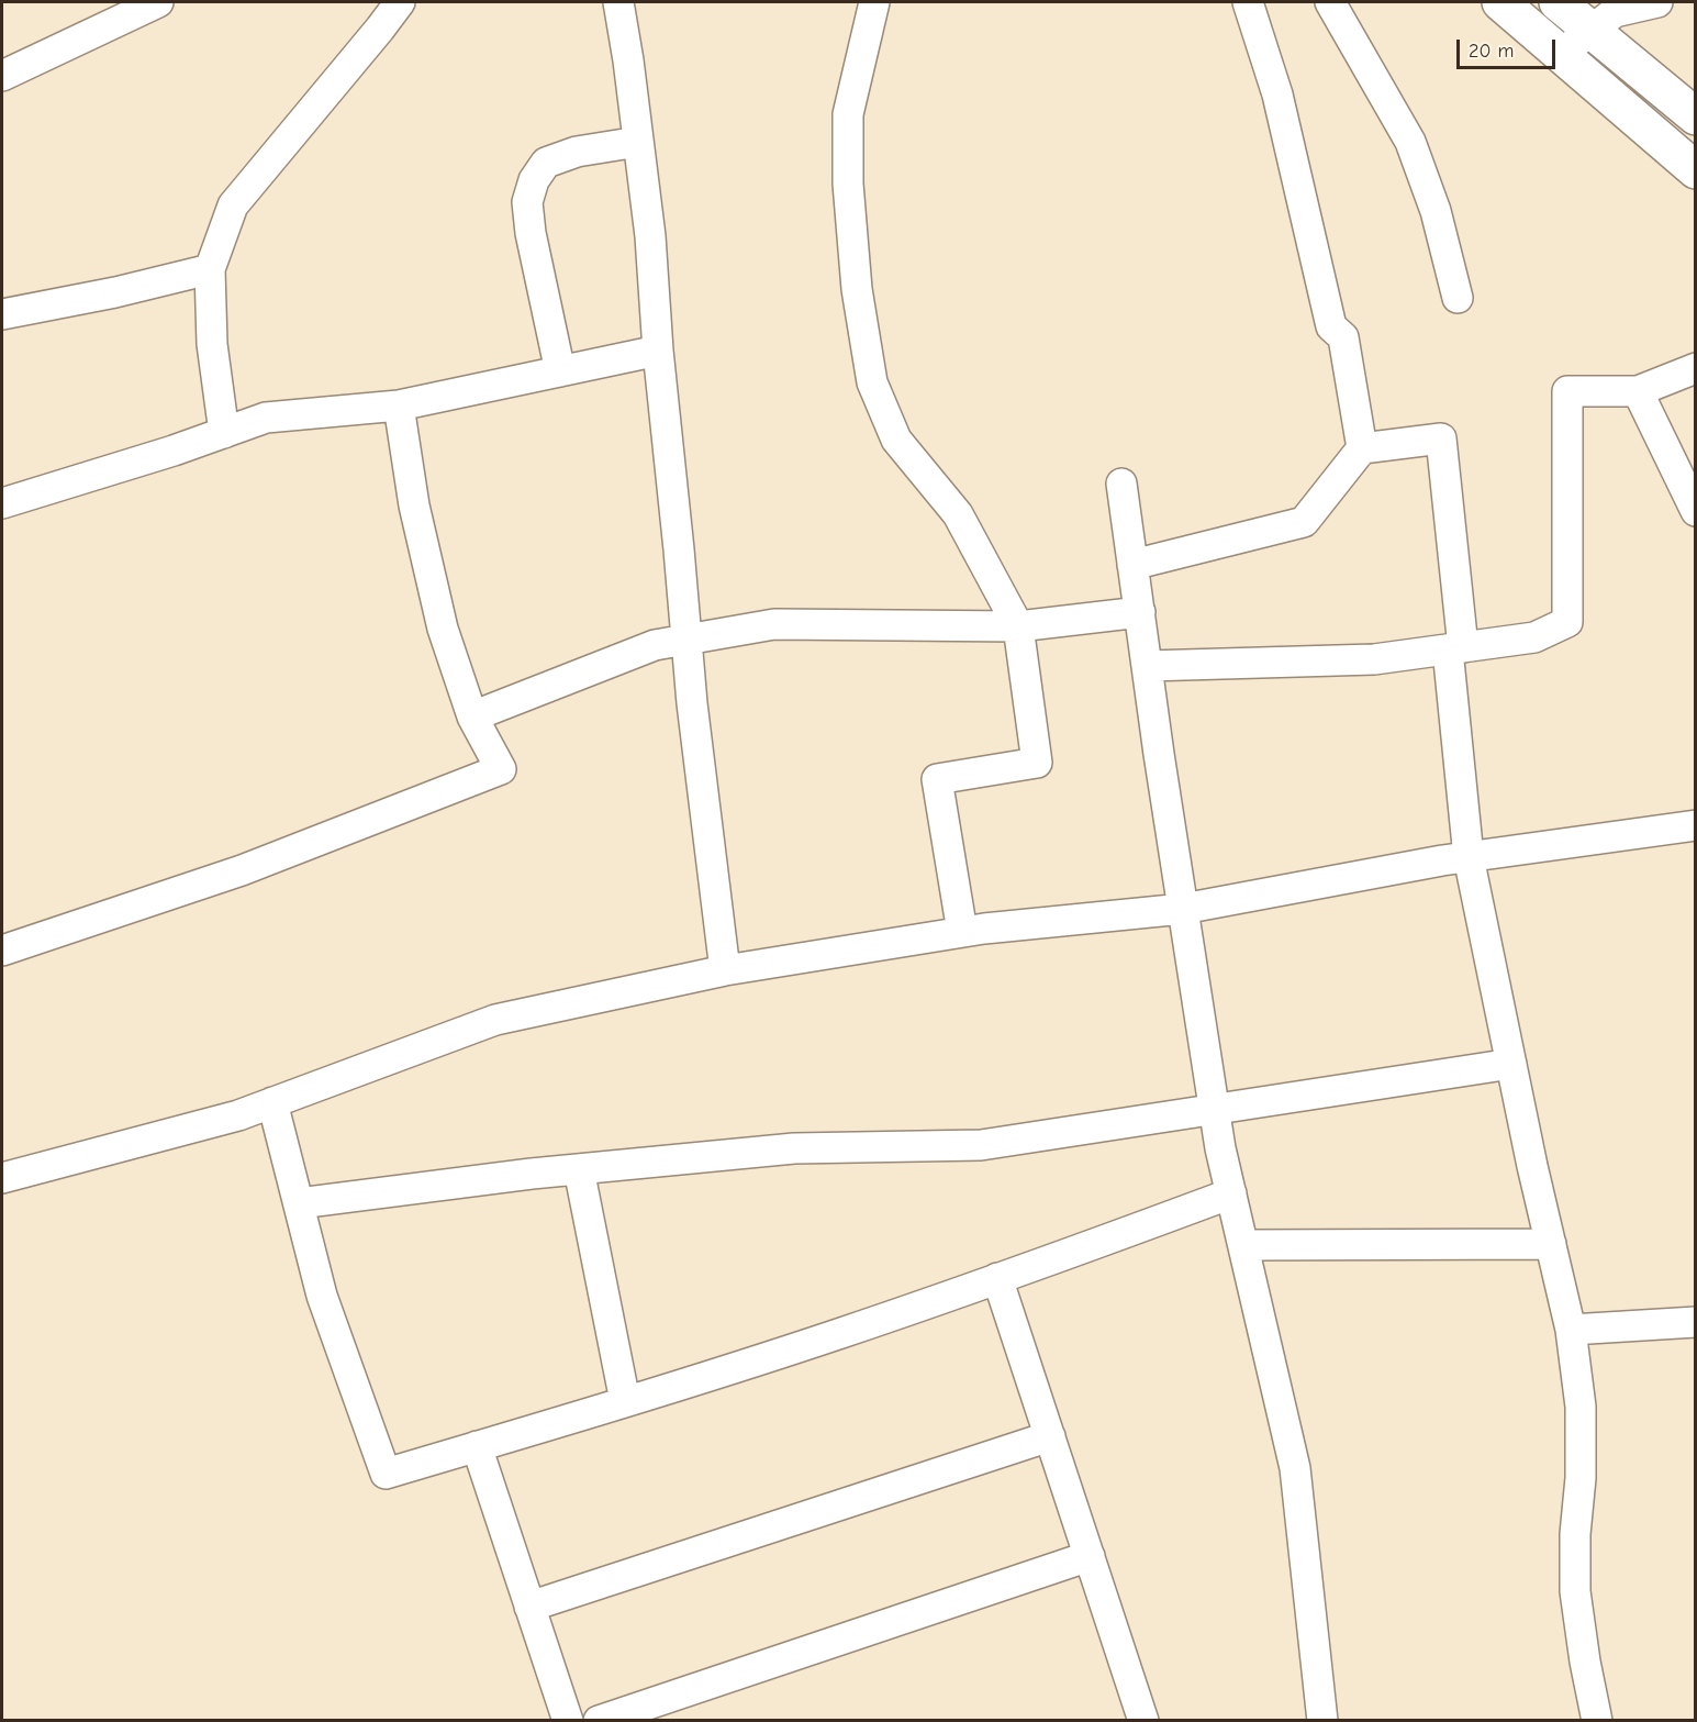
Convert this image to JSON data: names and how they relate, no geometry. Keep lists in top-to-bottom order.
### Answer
{
  "scale_bar": "20 m"
}
